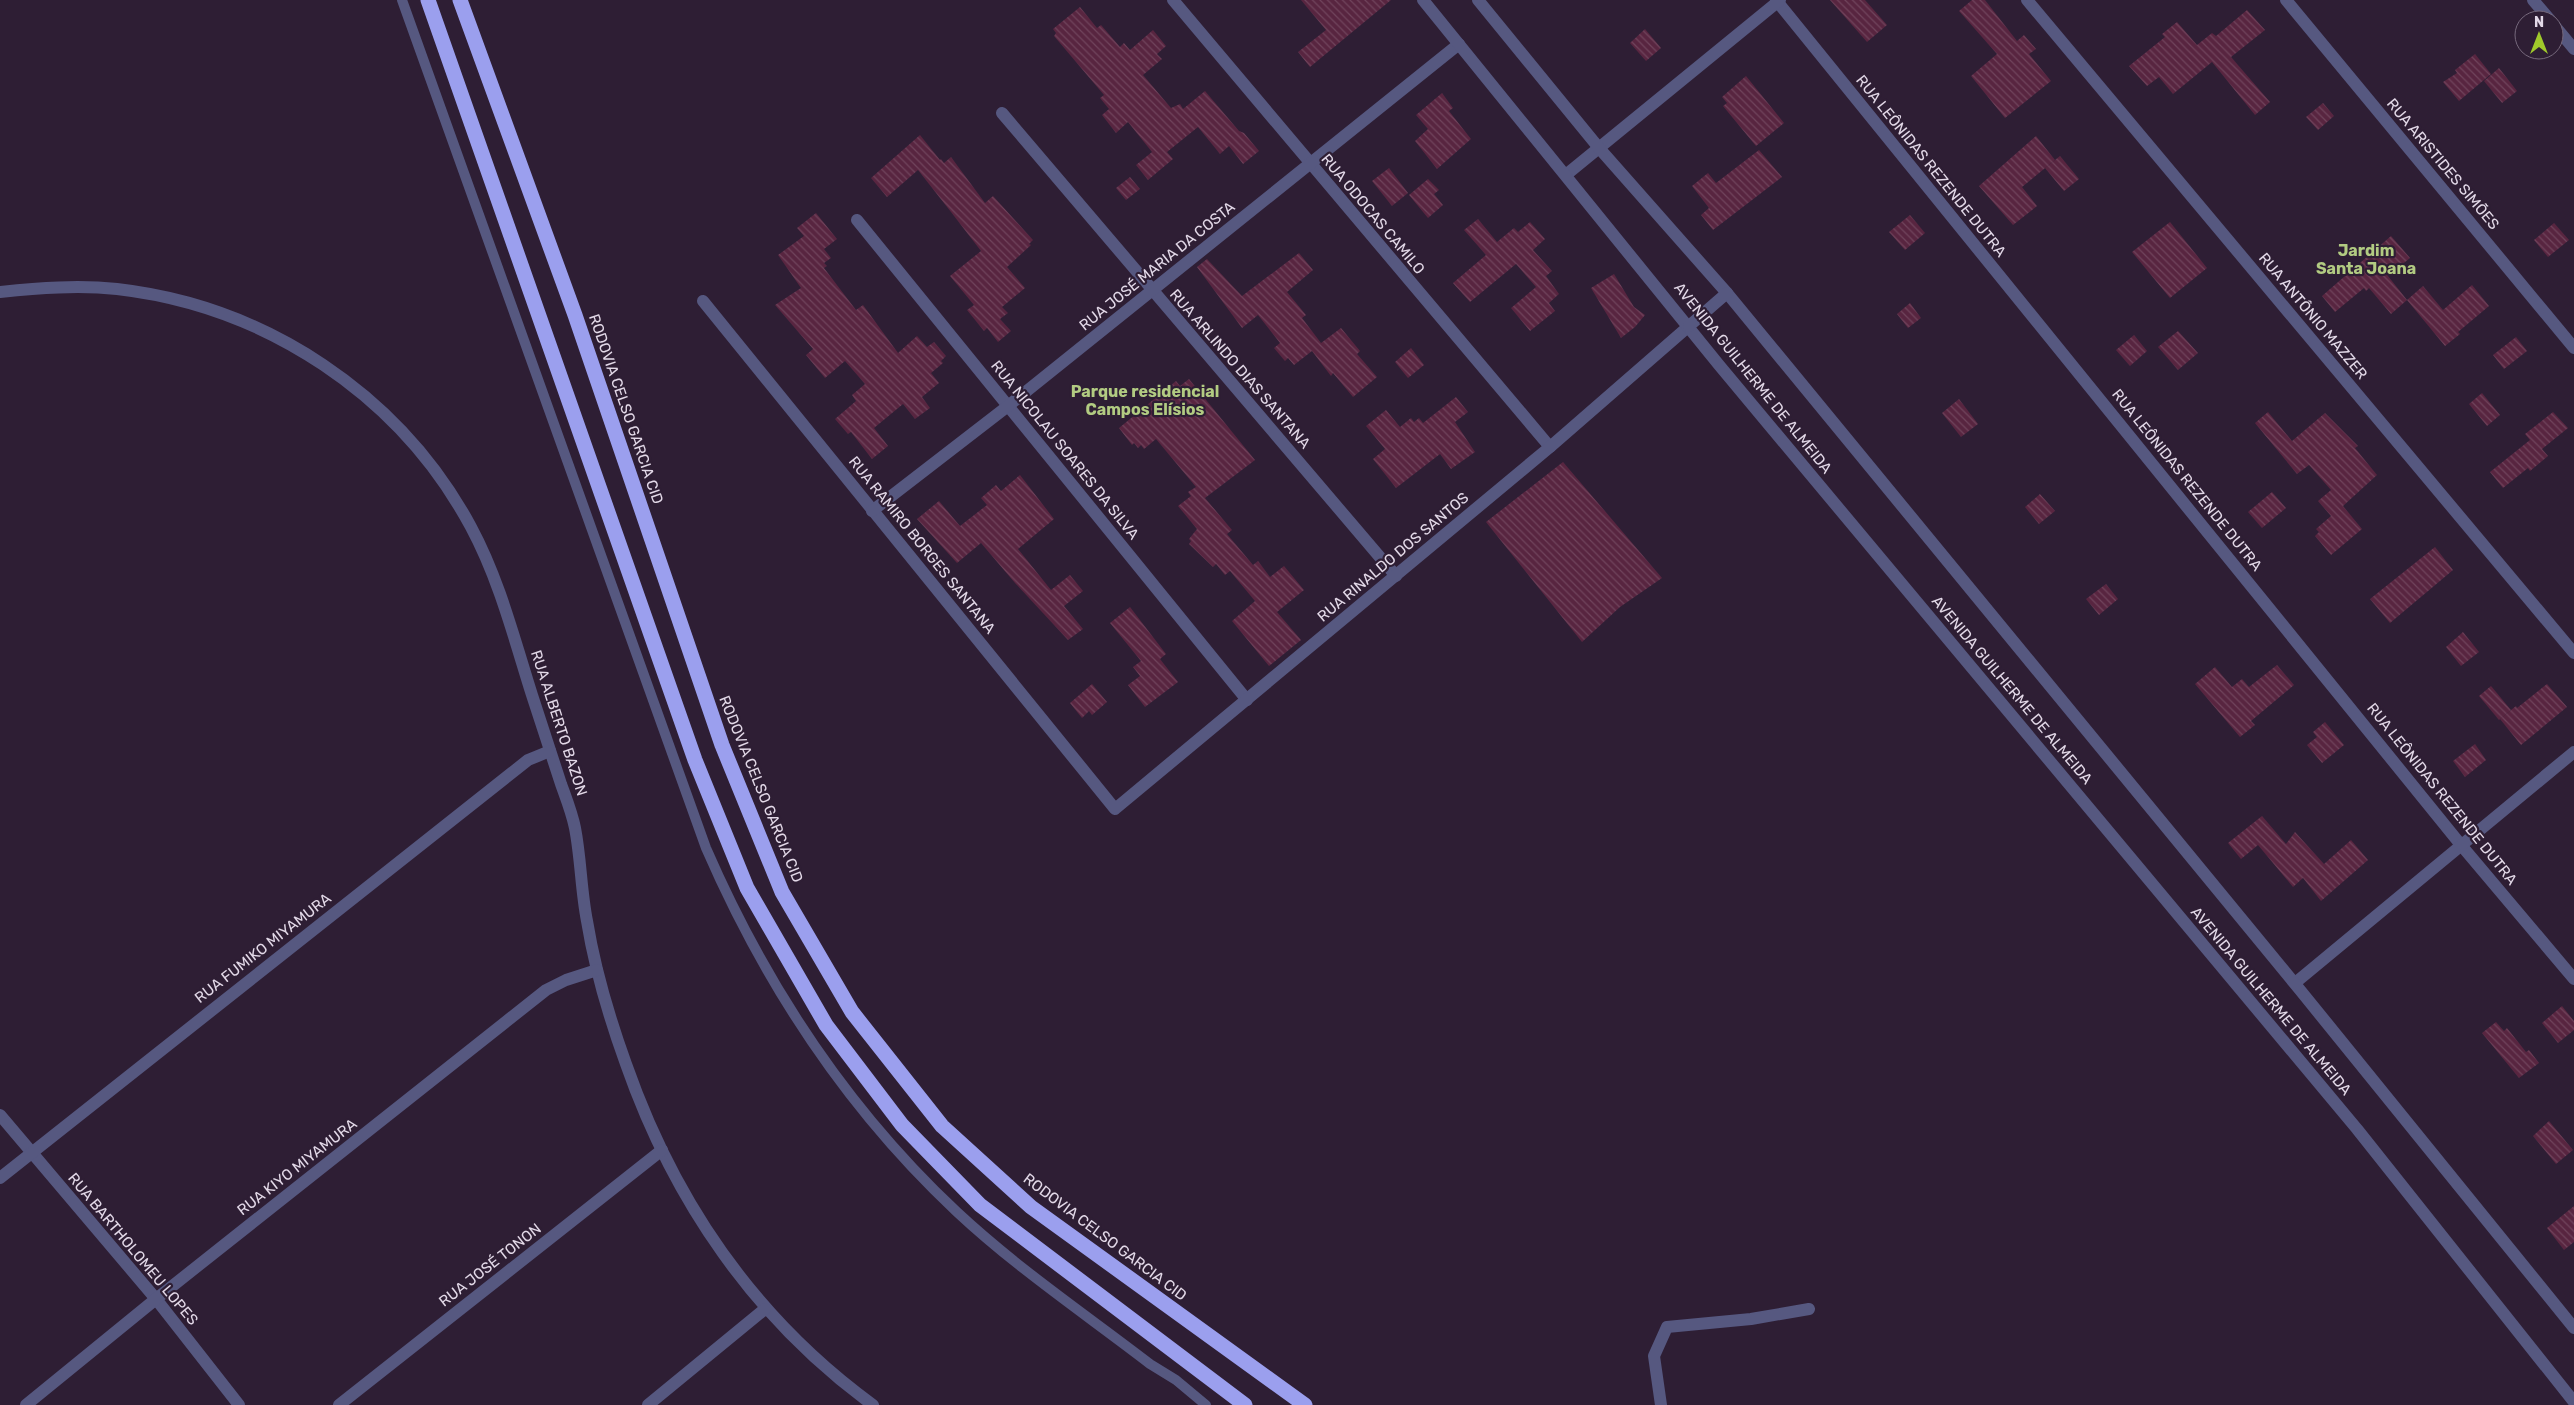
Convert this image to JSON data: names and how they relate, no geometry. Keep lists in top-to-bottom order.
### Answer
{
  "streets": {
    "highway": ["RODOVIA CELSO GARCIA CID"],
    "street": [
      "RUA ARISTIDES SIMÕES",
      "RUA LEÔNIDAS REZENDE DUTRA",
      "RUA ODOCAS CAMILO",
      "RUA JOSÉ MARIA DA COSTA",
      "RUA ANTÔNIO MAZZER",
      "RUA ARLINDO DIAS SANTANA",
      "AVENIDA GUILHERME DE ALMEIDA",
      "RUA NICOLAU SOARES DA SILVA",
      "RUA RAMIRO BORGES SANTANA",
      "RUA RINALDO DOS SANTOS",
      "RUA ALBERTO BAZON",
      "RUA FUMIKO MIYAMURA",
      "RUA KIYO MIYAMURA",
      "RUA BARTHOLOMEU LOPES",
      "RUA JOSÉ TONON"
    ]
  },
  "crossings": [
    ["RUA ODOCAS CAMILO", "RUA JOSÉ MARIA DA COSTA"],
    ["RUA ODOCAS CAMILO", "RUA RINALDO DOS SANTOS"],
    ["RUA JOSÉ MARIA DA COSTA", "RUA ARLINDO DIAS SANTANA"],
    ["RUA JOSÉ MARIA DA COSTA", "AVENIDA GUILHERME DE ALMEIDA"],
    ["RUA JOSÉ MARIA DA COSTA", "RUA NICOLAU SOARES DA SILVA"],
    ["RUA JOSÉ MARIA DA COSTA", "RUA RAMIRO BORGES SANTANA"],
    ["RUA ARLINDO DIAS SANTANA", "RUA RINALDO DOS SANTOS"],
    ["AVENIDA GUILHERME DE ALMEIDA", "RUA RINALDO DOS SANTOS"],
    ["RUA NICOLAU SOARES DA SILVA", "RUA RINALDO DOS SANTOS"],
    ["RUA RAMIRO BORGES SANTANA", "RUA RINALDO DOS SANTOS"],
    ["RUA ALBERTO BAZON", "RUA FUMIKO MIYAMURA"],
    ["RUA ALBERTO BAZON", "RUA KIYO MIYAMURA"],
    ["RUA ALBERTO BAZON", "RUA JOSÉ TONON"],
    ["RUA FUMIKO MIYAMURA", "RUA BARTHOLOMEU LOPES"],
    ["RUA KIYO MIYAMURA", "RUA BARTHOLOMEU LOPES"]
  ],
  "districts": ["Jardim Santa Joana", "Parque residencial Campos Elísios"],
  "north": "top"
}
